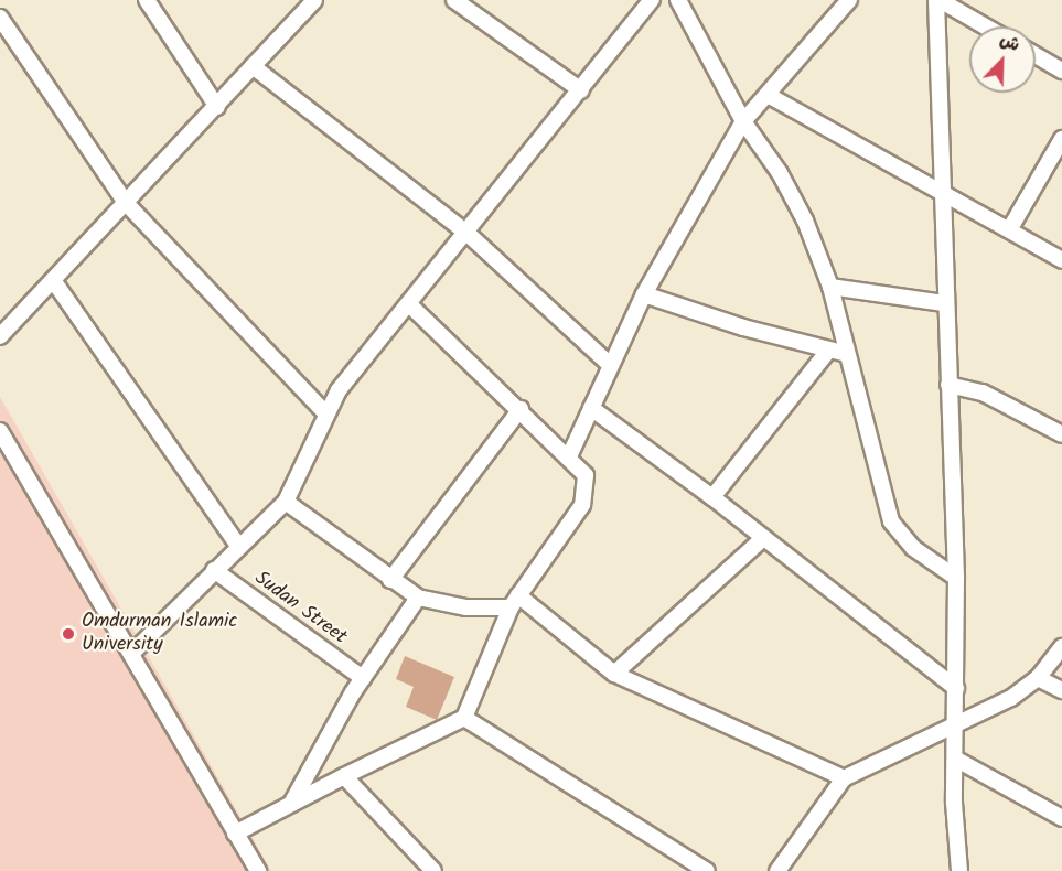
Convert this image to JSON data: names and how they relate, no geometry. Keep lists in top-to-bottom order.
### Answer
{
  "streets": {
    "street": ["Sudan Street"]
  },
  "places": ["Omdurman Islamic University"],
  "north": "top right"
}
